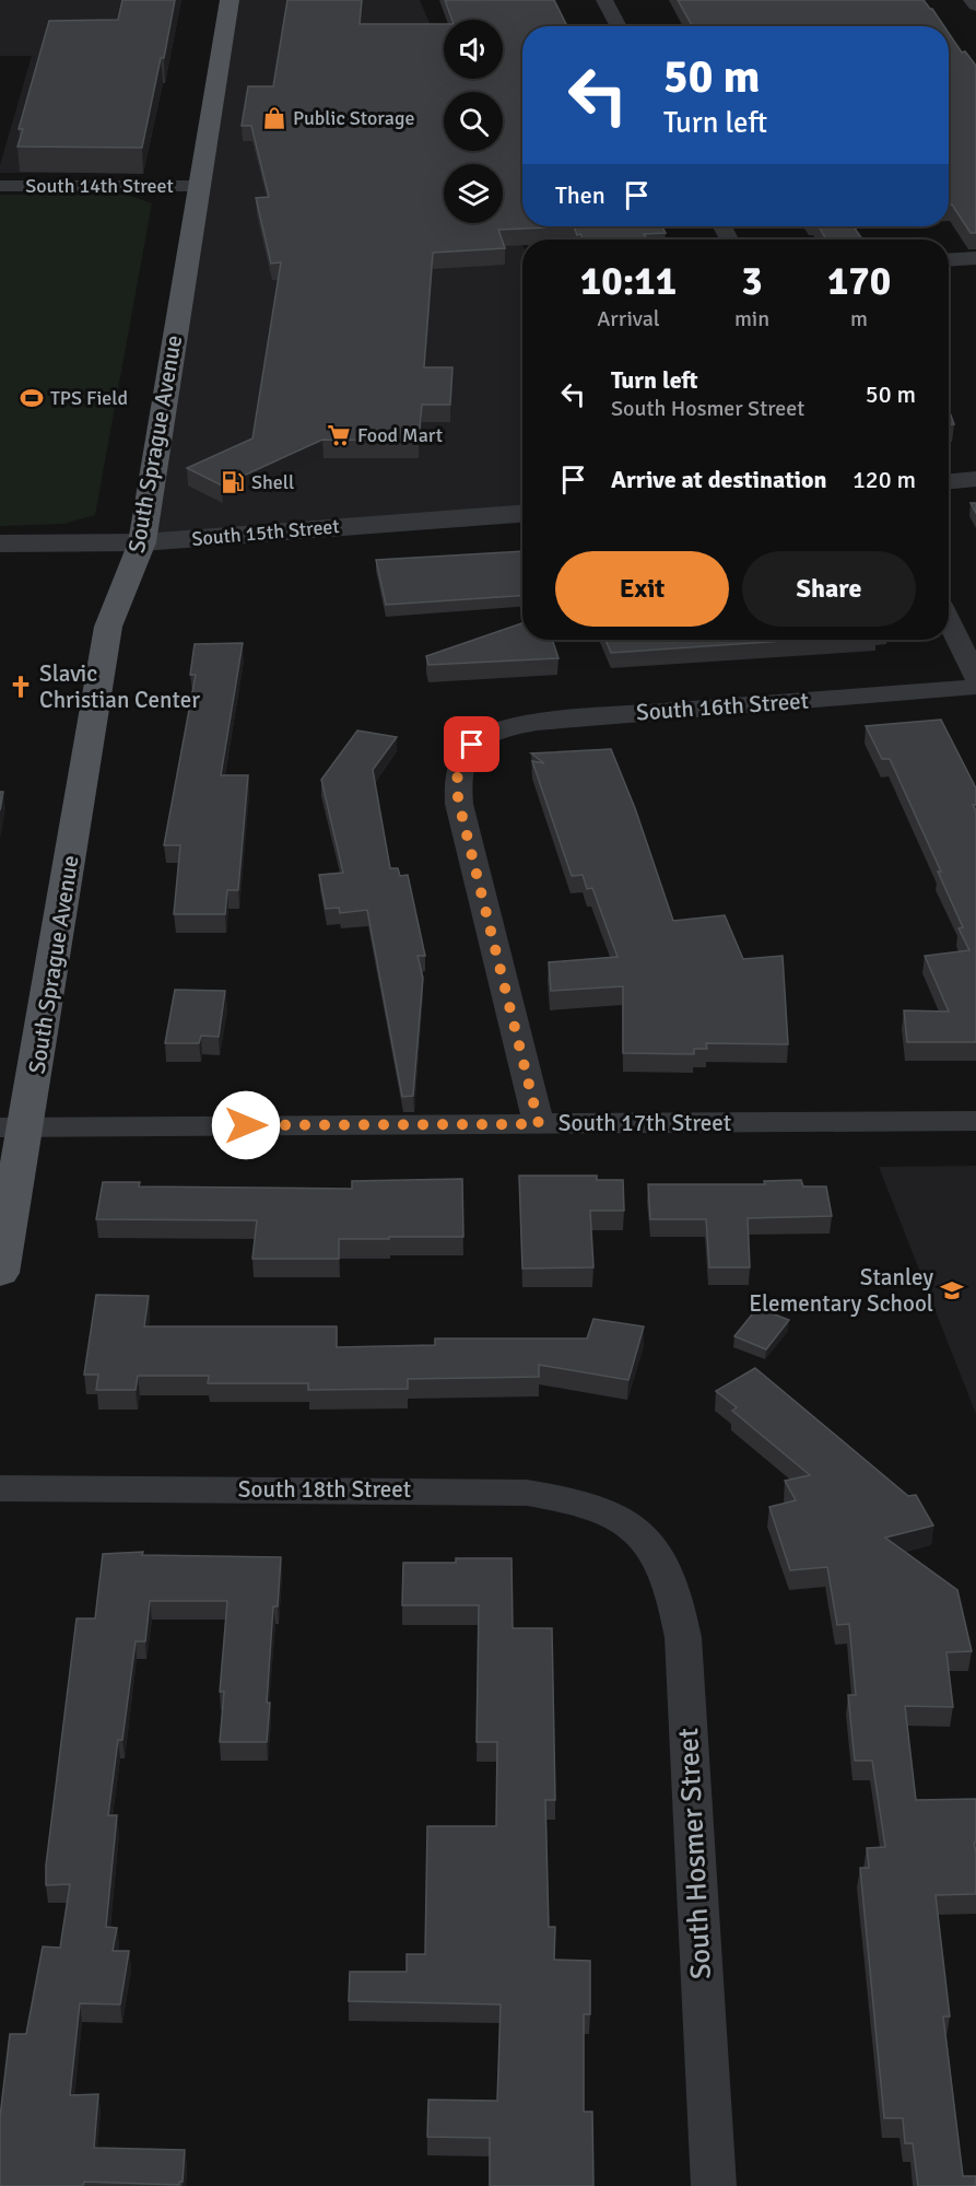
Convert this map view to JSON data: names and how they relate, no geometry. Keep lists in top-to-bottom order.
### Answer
{
  "streets": {
    "main road": ["South Sprague Avenue"],
    "street": [
      "South 14th Street",
      "South 15th Street",
      "South 16th Street",
      "South 17th Street",
      "South 18th Street",
      "South Hosmer Street"
    ]
  },
  "crossings": [
    ["South 14th Street", "South Sprague Avenue"],
    ["South Sprague Avenue", "South 15th Street"],
    ["South Sprague Avenue", "South 17th Street"],
    ["South 16th Street", "South 17th Street"],
    ["South 18th Street", "South Hosmer Street"]
  ],
  "places": {
    "shop": ["Public Storage"],
    "sports": ["TPS Field"],
    "supermarket": ["Food Mart"],
    "fuel station": ["Shell"],
    "church": ["Slavic Christian Center"],
    "school or university": ["Stanley Elementary School"]
  },
  "page": {
    "turn": ["50 m", "Turn left"],
    "then": "Then",
    "eta": [
      "10:11",
      "Arrival",
      "3",
      "min",
      "170",
      "m"
    ],
    "list": [
      {
        "name": "Turn left",
        "note": "South Hosmer Street",
        "value": "50 m"
      },
      {
        "name": "Arrive at destination",
        "value": "120 m"
      }
    ],
    "buttons": ["Exit", "Share"]
  }
}
